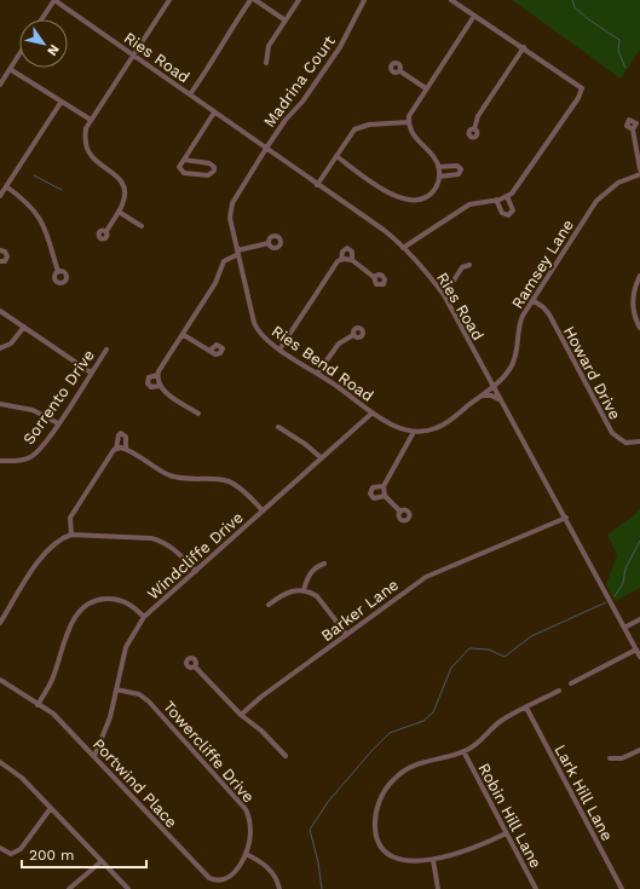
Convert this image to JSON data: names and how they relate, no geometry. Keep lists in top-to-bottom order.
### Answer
{
  "streets": {
    "street": [
      "Ries Road",
      "Madrina Court",
      "Ramsey Lane",
      "Ries Bend Road",
      "Howard Drive",
      "Sorrento Drive",
      "Windcliffe Drive",
      "Barker Lane",
      "Towercliffe Drive",
      "Portwind Place",
      "Lark Hill Lane",
      "Robin Hill Lane"
    ]
  },
  "crossings": [
    ["Ries Road", "Madrina Court"],
    ["Ries Road", "Ramsey Lane"],
    ["Ries Road", "Ries Bend Road"],
    ["Ries Road", "Barker Lane"],
    ["Madrina Court", "Ries Bend Road"],
    ["Ramsey Lane", "Ries Bend Road"],
    ["Ramsey Lane", "Howard Drive"],
    ["Ries Bend Road", "Windcliffe Drive"],
    ["Windcliffe Drive", "Towercliffe Drive"],
    ["Windcliffe Drive", "Portwind Place"],
    ["Towercliffe Drive", "Portwind Place"]
  ],
  "scale_bar": "200 m",
  "north": "bottom right"
}
